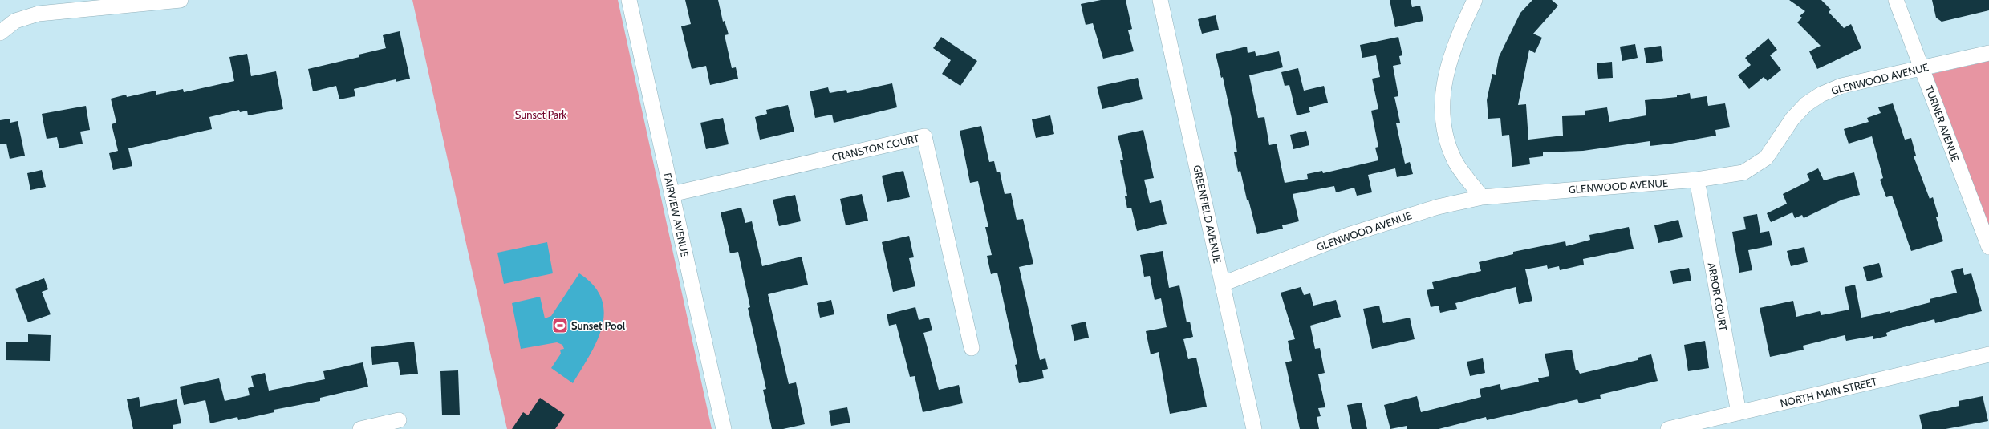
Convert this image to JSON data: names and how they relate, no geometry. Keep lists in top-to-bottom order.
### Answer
{
  "streets": {
    "street": [
      "GLENWOOD AVENUE",
      "TURNER AVENUE",
      "CRANSTON COURT",
      "GREENFIELD AVENUE",
      "FAIRVIEW AVENUE",
      "ARBOR COURT",
      "NORTH MAIN STREET"
    ]
  },
  "crossings": [
    ["GLENWOOD AVENUE", "TURNER AVENUE"],
    ["GLENWOOD AVENUE", "GREENFIELD AVENUE"],
    ["GLENWOOD AVENUE", "ARBOR COURT"],
    ["CRANSTON COURT", "FAIRVIEW AVENUE"],
    ["ARBOR COURT", "NORTH MAIN STREET"]
  ],
  "parks": ["Sunset Park"],
  "places": {
    "sports": ["Sunset Pool"]
  }
}
